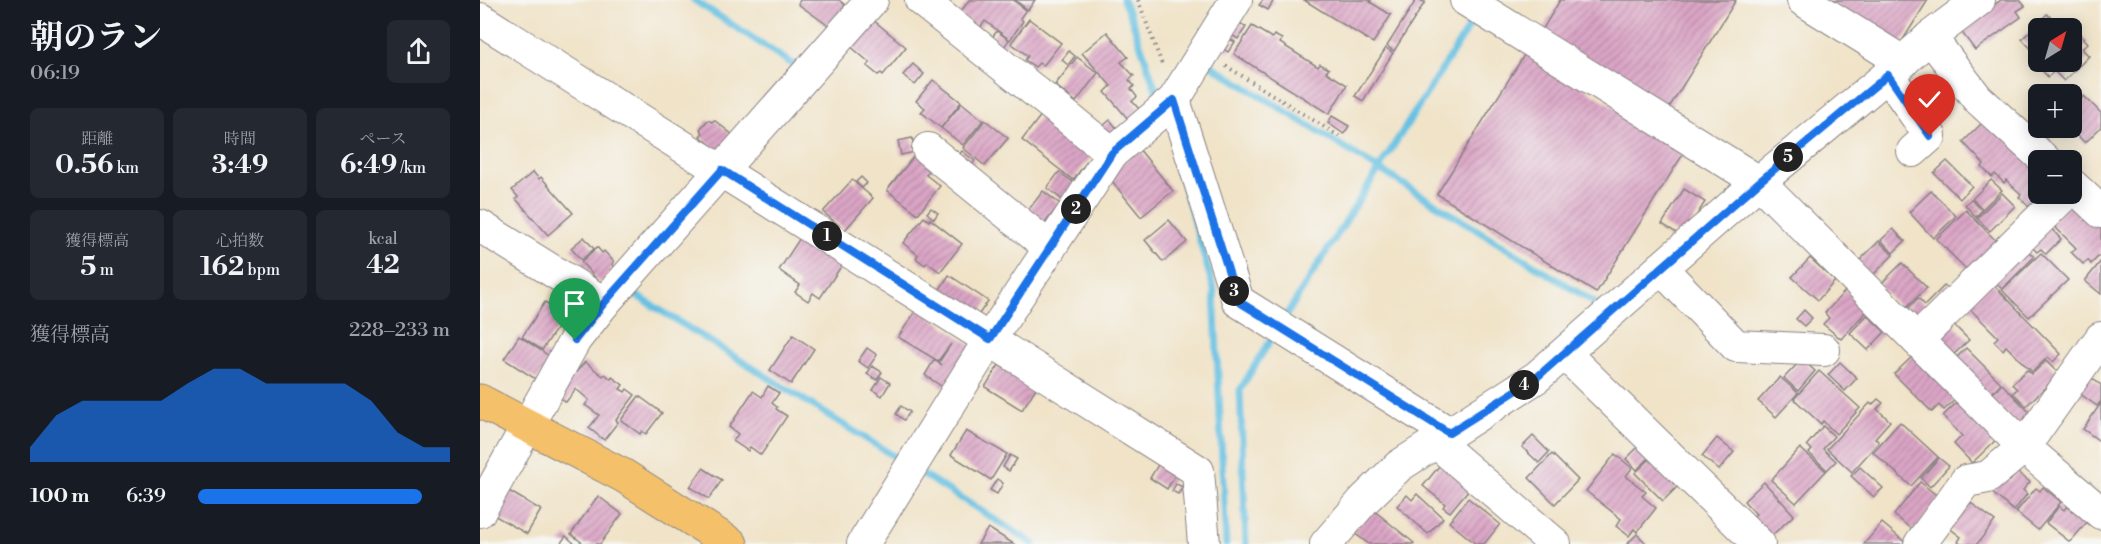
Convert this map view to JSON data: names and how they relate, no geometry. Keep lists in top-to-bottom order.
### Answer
{
  "north": "top right",
  "page": {
    "heading": ["朝のラン", "06:19"],
    "map_buttons": ["+", "−"],
    "stats": [
      ["距離", "0.56 km"],
      ["時間", "3:49"],
      ["ペース", "6:49 /km"],
      ["獲得標高", "5 m"],
      ["心拍数", "162 bpm"],
      ["kcal", "42"]
    ],
    "pins": [
      "5",
      "2",
      "1",
      "3",
      "4"
    ],
    "chart": ["獲得標高", "228–233 m"],
    "list": [
      {
        "name": "100 m",
        "note": "6:39"
      }
    ]
  }
}
